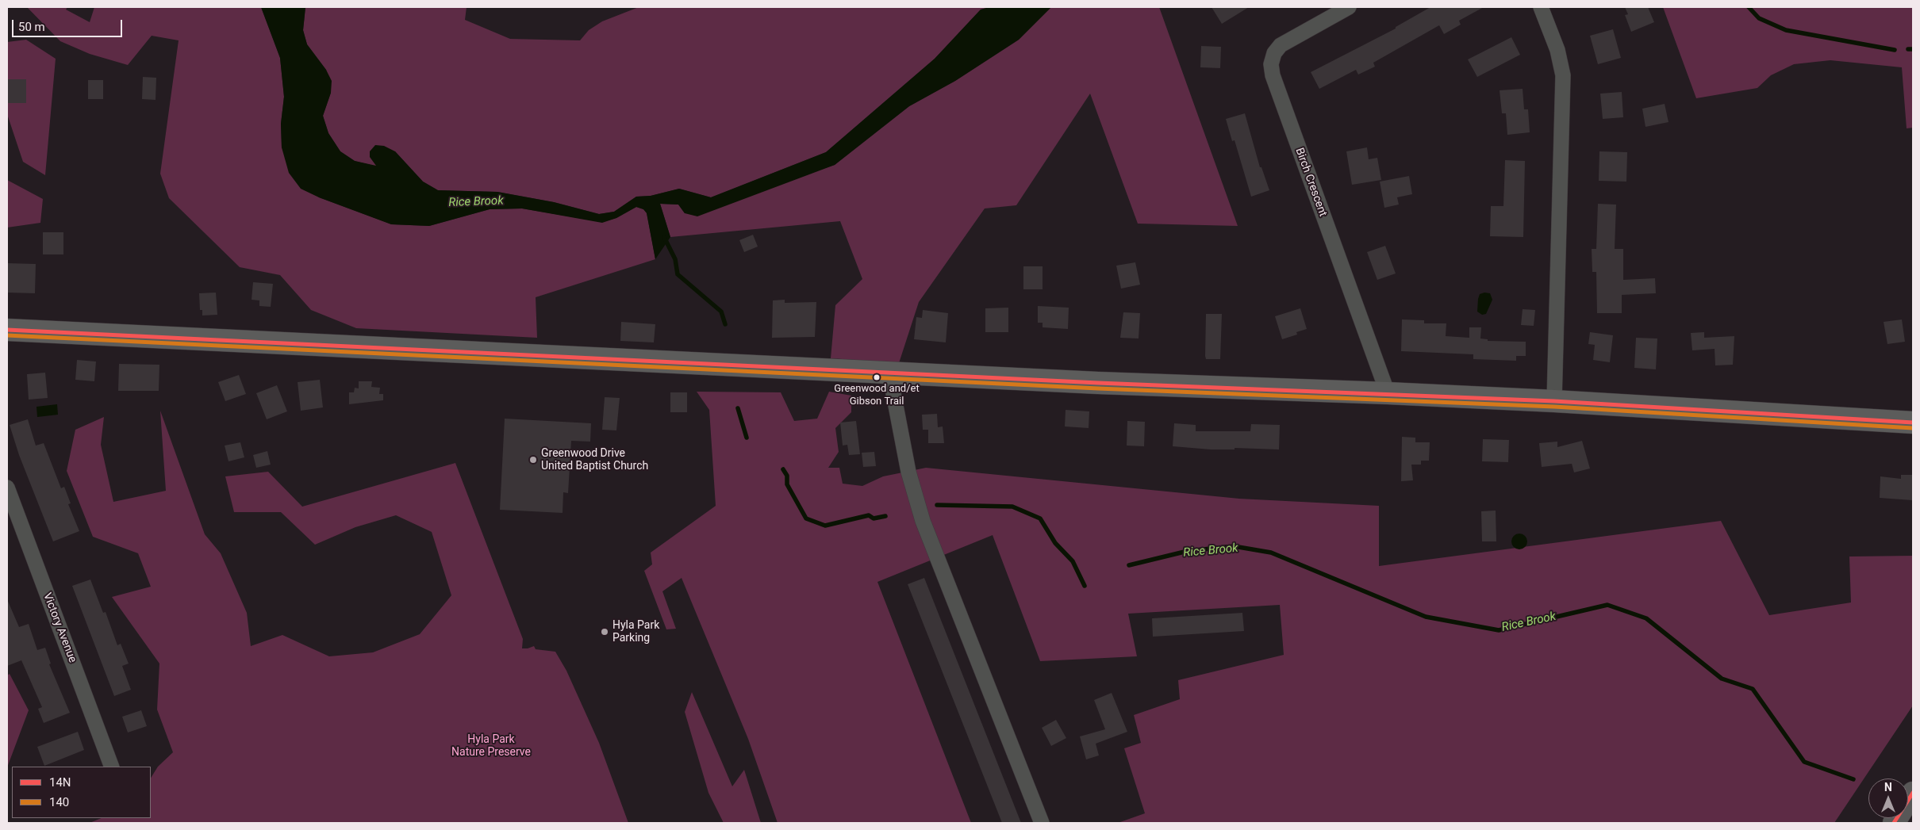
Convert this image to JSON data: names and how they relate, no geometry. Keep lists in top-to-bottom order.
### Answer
{
  "streets": {
    "street": ["Birch Crescent", "Victory Avenue"]
  },
  "water": ["Rice Brook"],
  "parks": ["Hyla Park Nature Preserve"],
  "places": ["Greenwood and/et Gibson Trail", "Greenwood Drive United Baptist Church", "Hyla Park Parking"],
  "lines": ["transit line 14N", "transit line 140"],
  "legend": ["14N", "140"],
  "scale_bar": "50 m",
  "north": "top"
}
